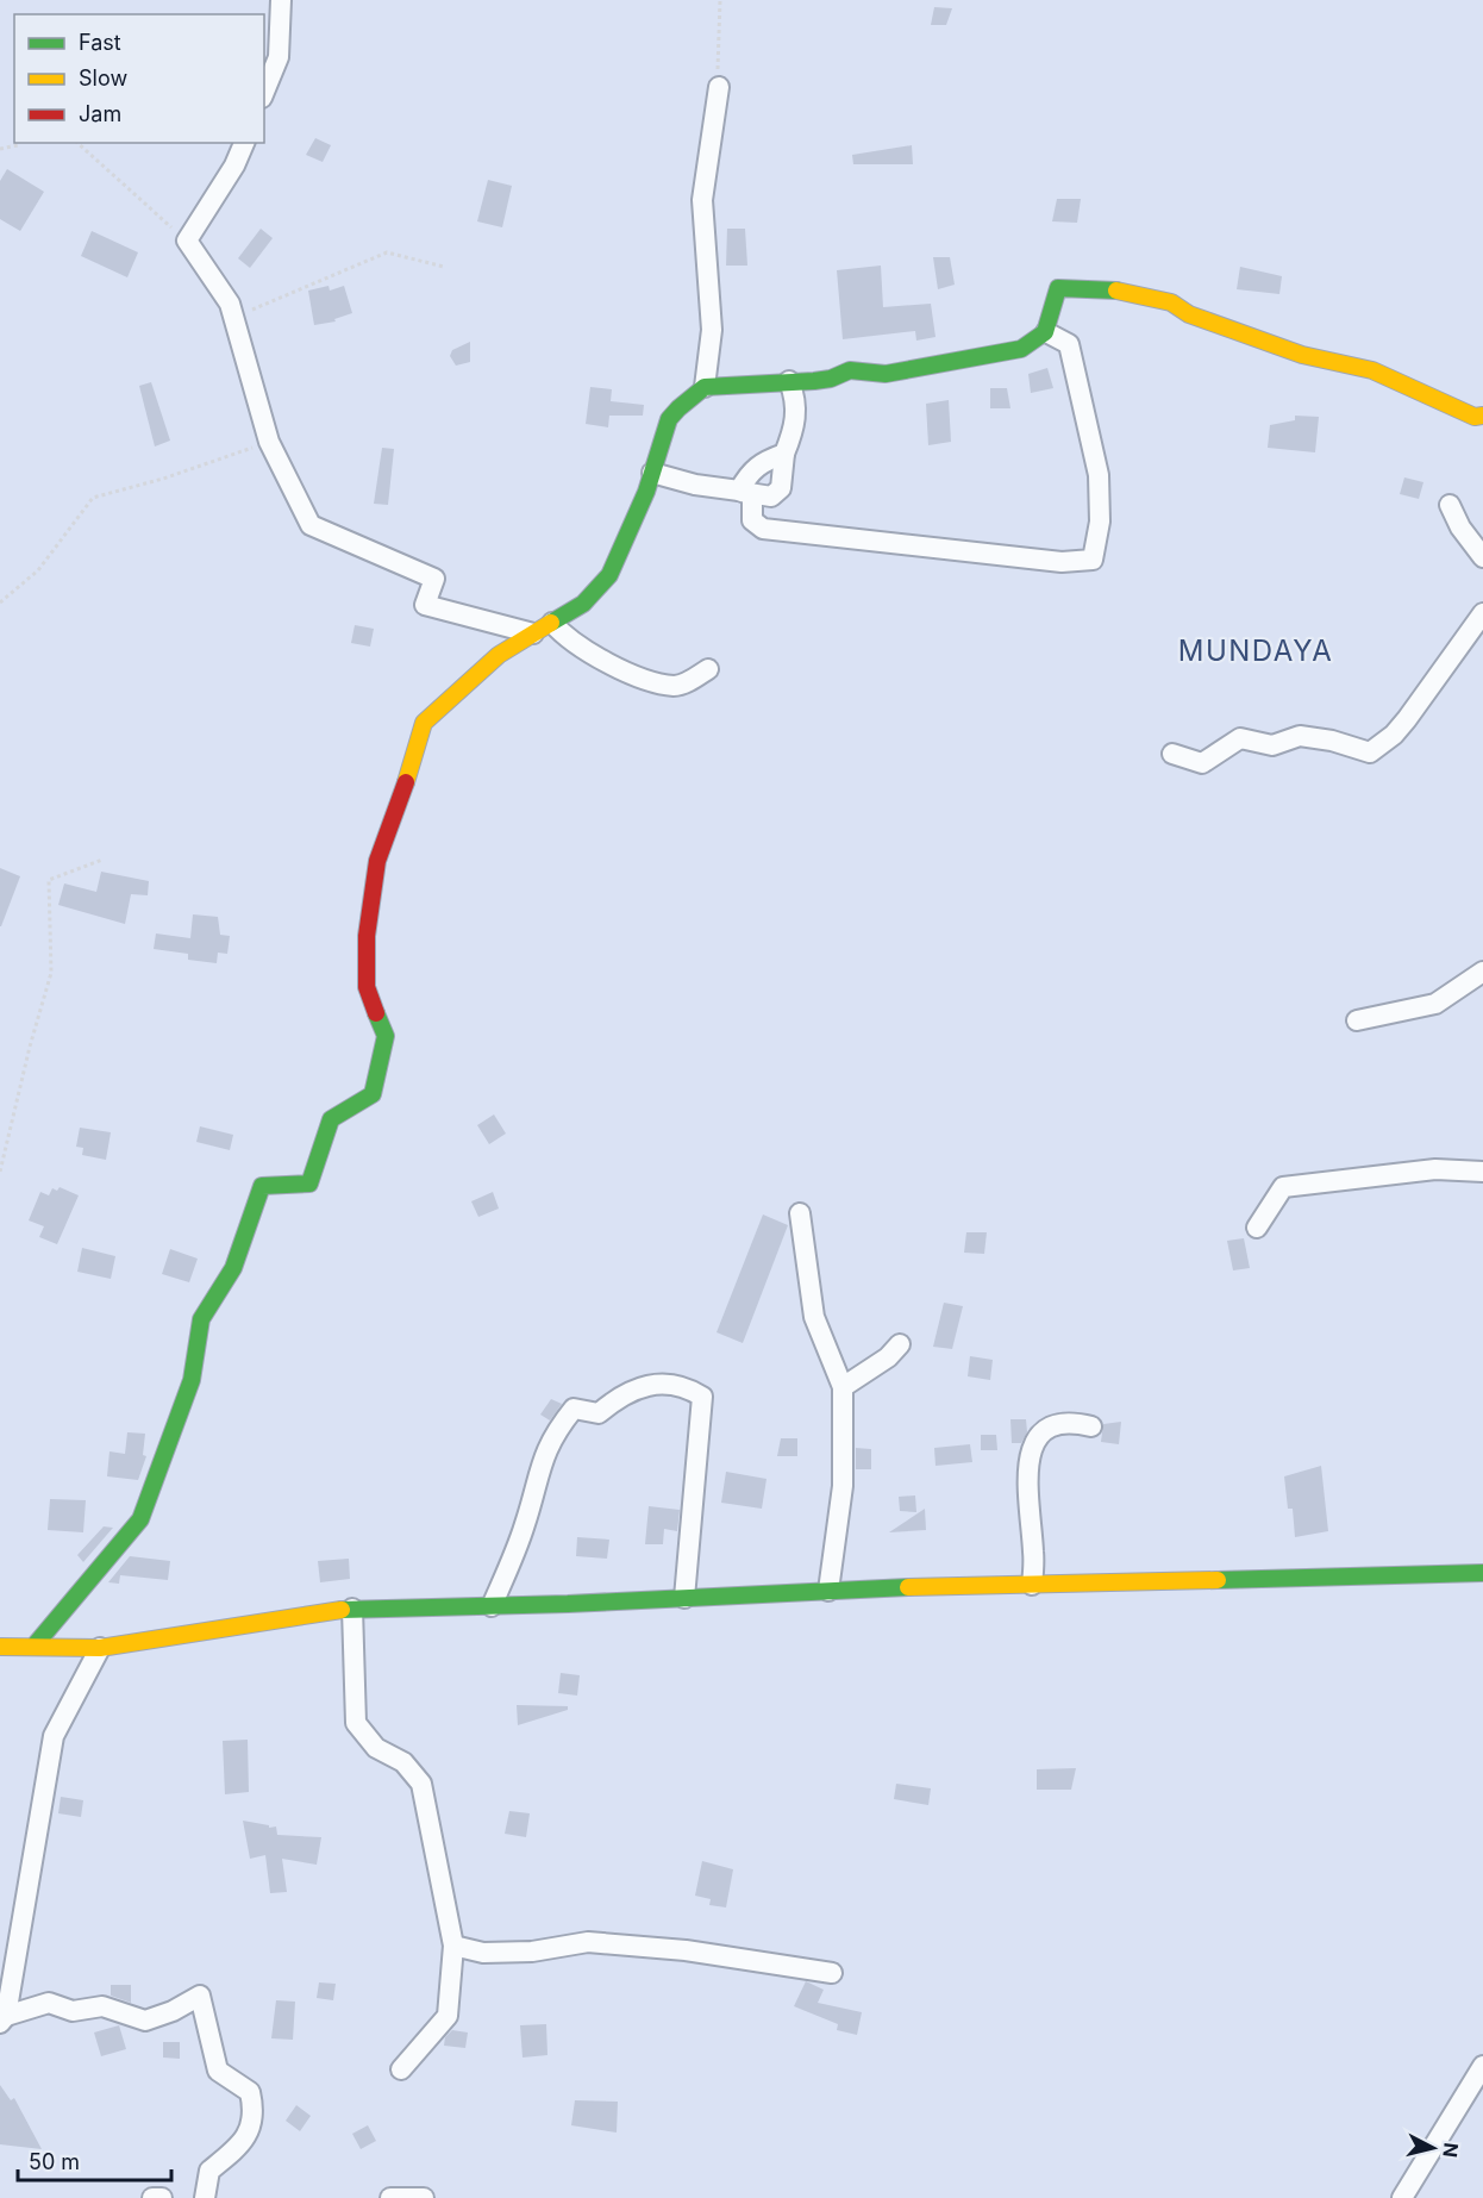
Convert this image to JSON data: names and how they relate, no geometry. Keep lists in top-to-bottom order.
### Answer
{
  "districts": ["MUNDAYA"],
  "legend": ["Fast", "Slow", "Jam"],
  "scale_bar": "50 m",
  "north": "right"
}
